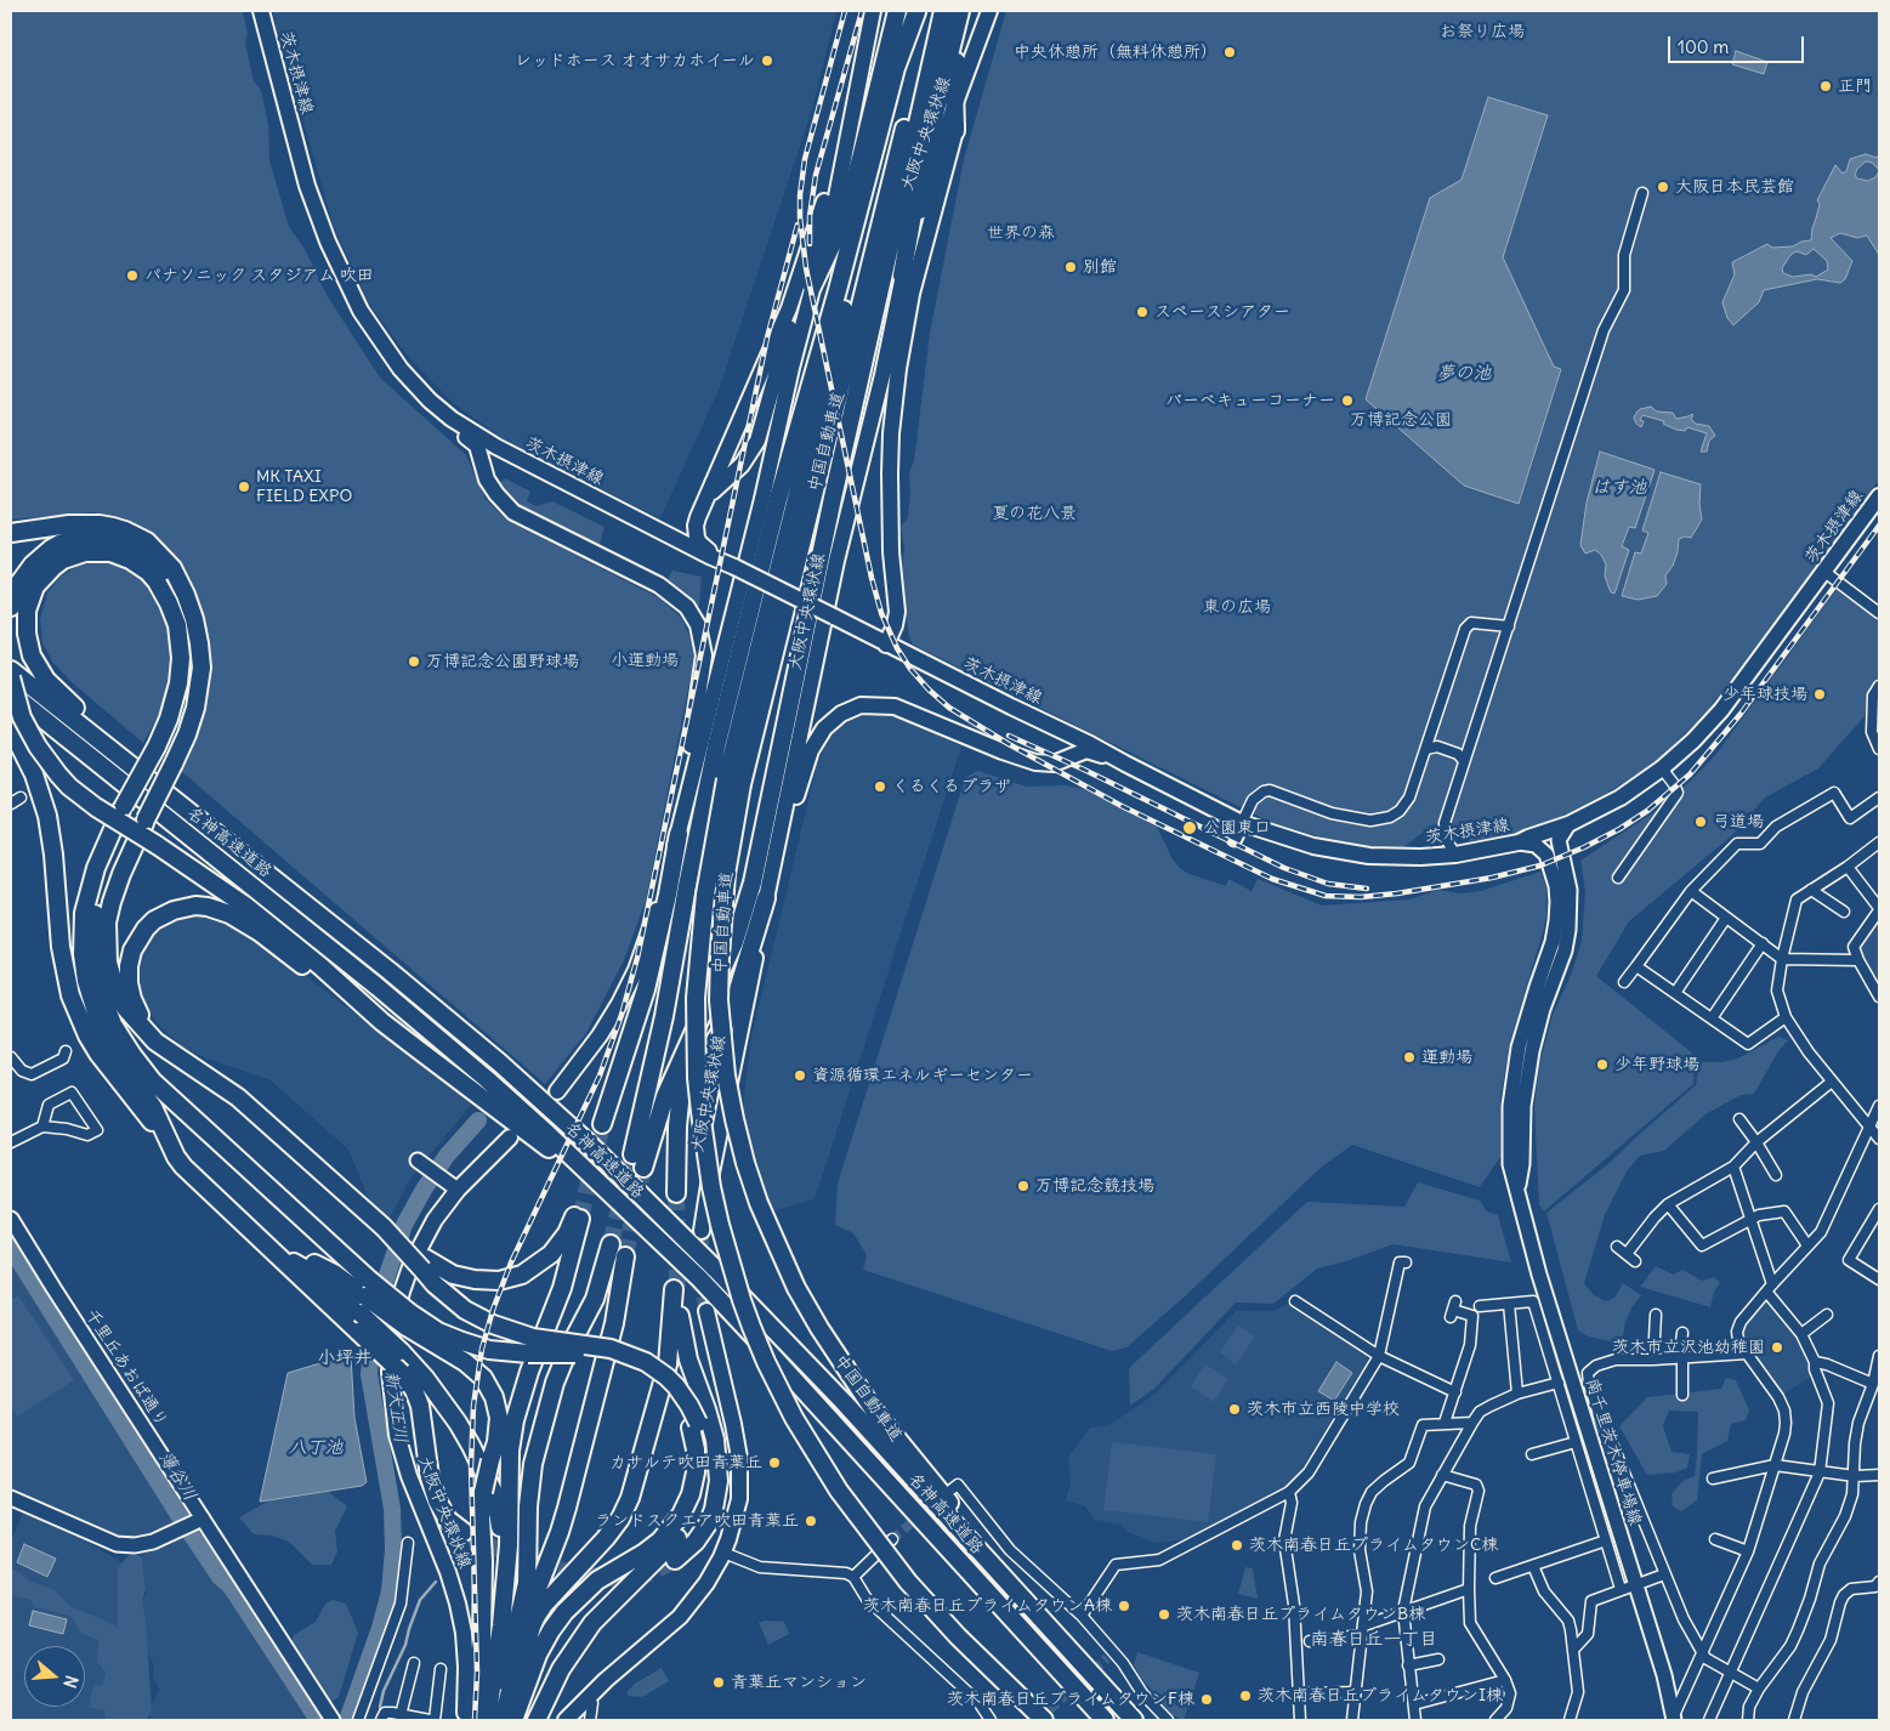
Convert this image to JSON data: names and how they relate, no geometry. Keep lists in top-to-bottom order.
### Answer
{
  "streets": {
    "highway": ["中国自動車道", "名神高速道路"],
    "main road": [
      "茨木摂津線",
      "大阪中央環状線",
      "千里丘あおば通り",
      "南千里茨木停車場線"
    ]
  },
  "crossings": [
    ["茨木摂津線", "南千里茨木停車場線"]
  ],
  "districts": ["小坪井", "南春日丘一丁目"],
  "water": [
    "夢の池",
    "はす池",
    "新大正川",
    "八丁池",
    "薄谷川"
  ],
  "parks": [
    "お祭り広場",
    "世界の森",
    "万博記念公園",
    "夏の花八景",
    "東の広場",
    "小運動場"
  ],
  "places": [
    "中央休憩所（無料休憩所）",
    "レッドホース オオサカホイール",
    "正門",
    "大阪日本民芸館",
    "別館",
    "パナソニック スタジアム 吹田",
    "スペースシアター",
    "バーベキューコーナー",
    "MK TAXI FIELD EXPO",
    "万博記念公園野球場",
    "少年球技場",
    "くるくるプラザ",
    "弓道場",
    "公園東口",
    "運動場",
    "少年野球場",
    "資源循環エネルギーセンター",
    "万博記念競技場",
    "茨木市立沢池幼稚園",
    "茨木市立西陵中学校",
    "カサルテ吹田青葉丘",
    "ランドスクエア吹田青葉丘",
    "茨木南春日丘プライムタウンC棟",
    "茨木南春日丘プライムタウンA棟",
    "茨木南春日丘プライムタウンB棟",
    "青葉丘マンション",
    "茨木南春日丘プライムタウンI棟",
    "茨木南春日丘プライムタウンF棟"
  ],
  "scale_bar": "100 m",
  "north": "right"
}
